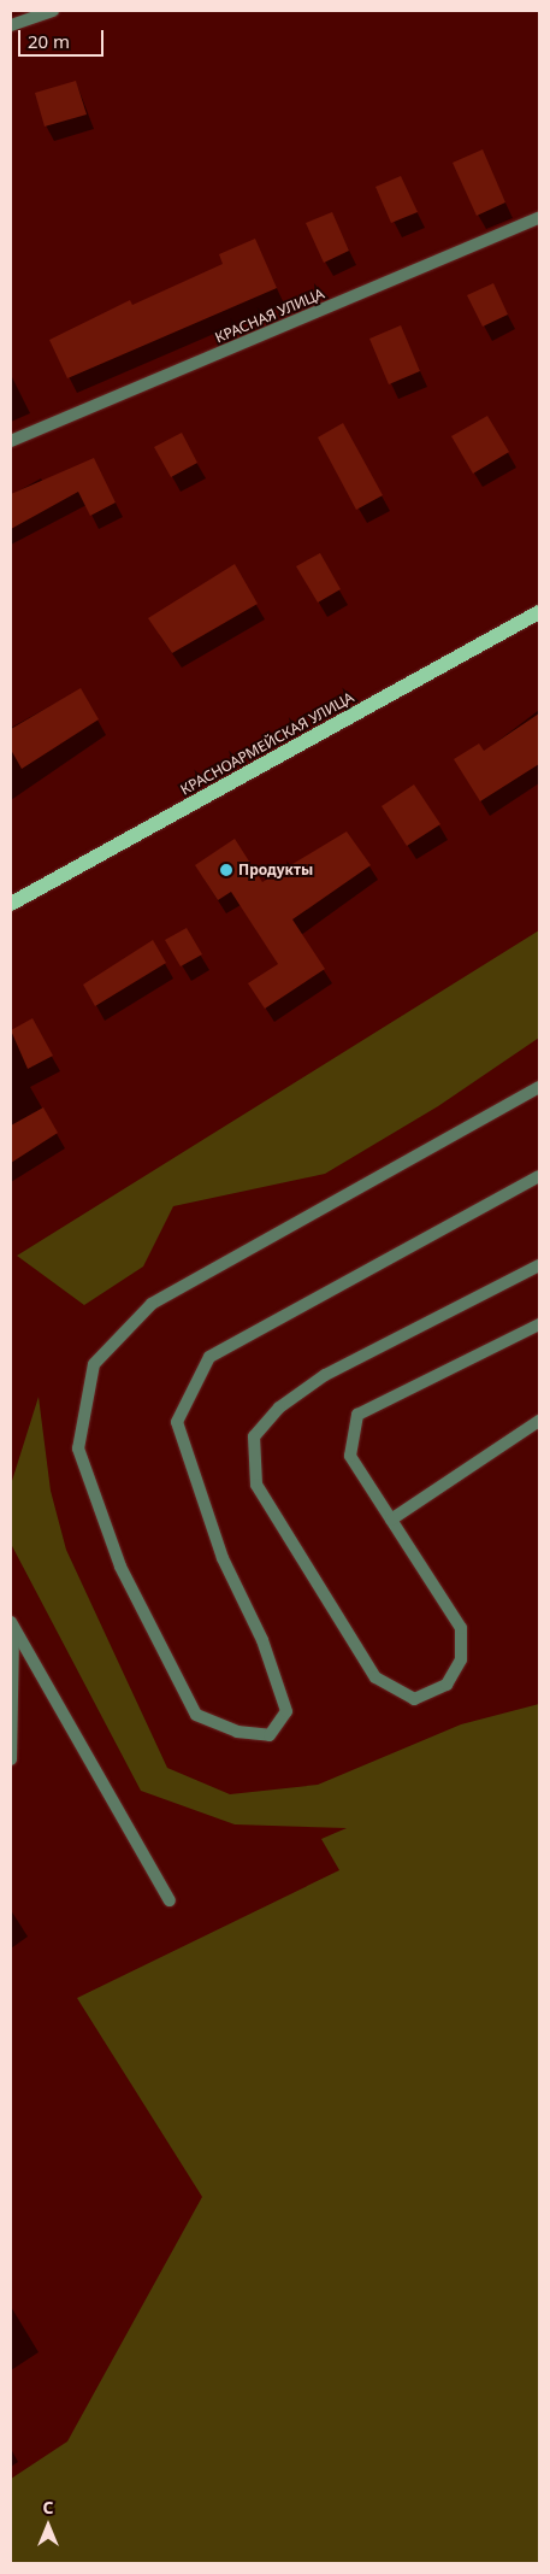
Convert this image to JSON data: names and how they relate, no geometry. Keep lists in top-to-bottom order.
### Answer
{
  "streets": {
    "main road": ["КРАСНОАРМЕЙСКАЯ УЛИЦА"],
    "street": ["КРАСНАЯ УЛИЦА"]
  },
  "places": ["Продукты"],
  "scale_bar": "20 m",
  "north": "top"
}
